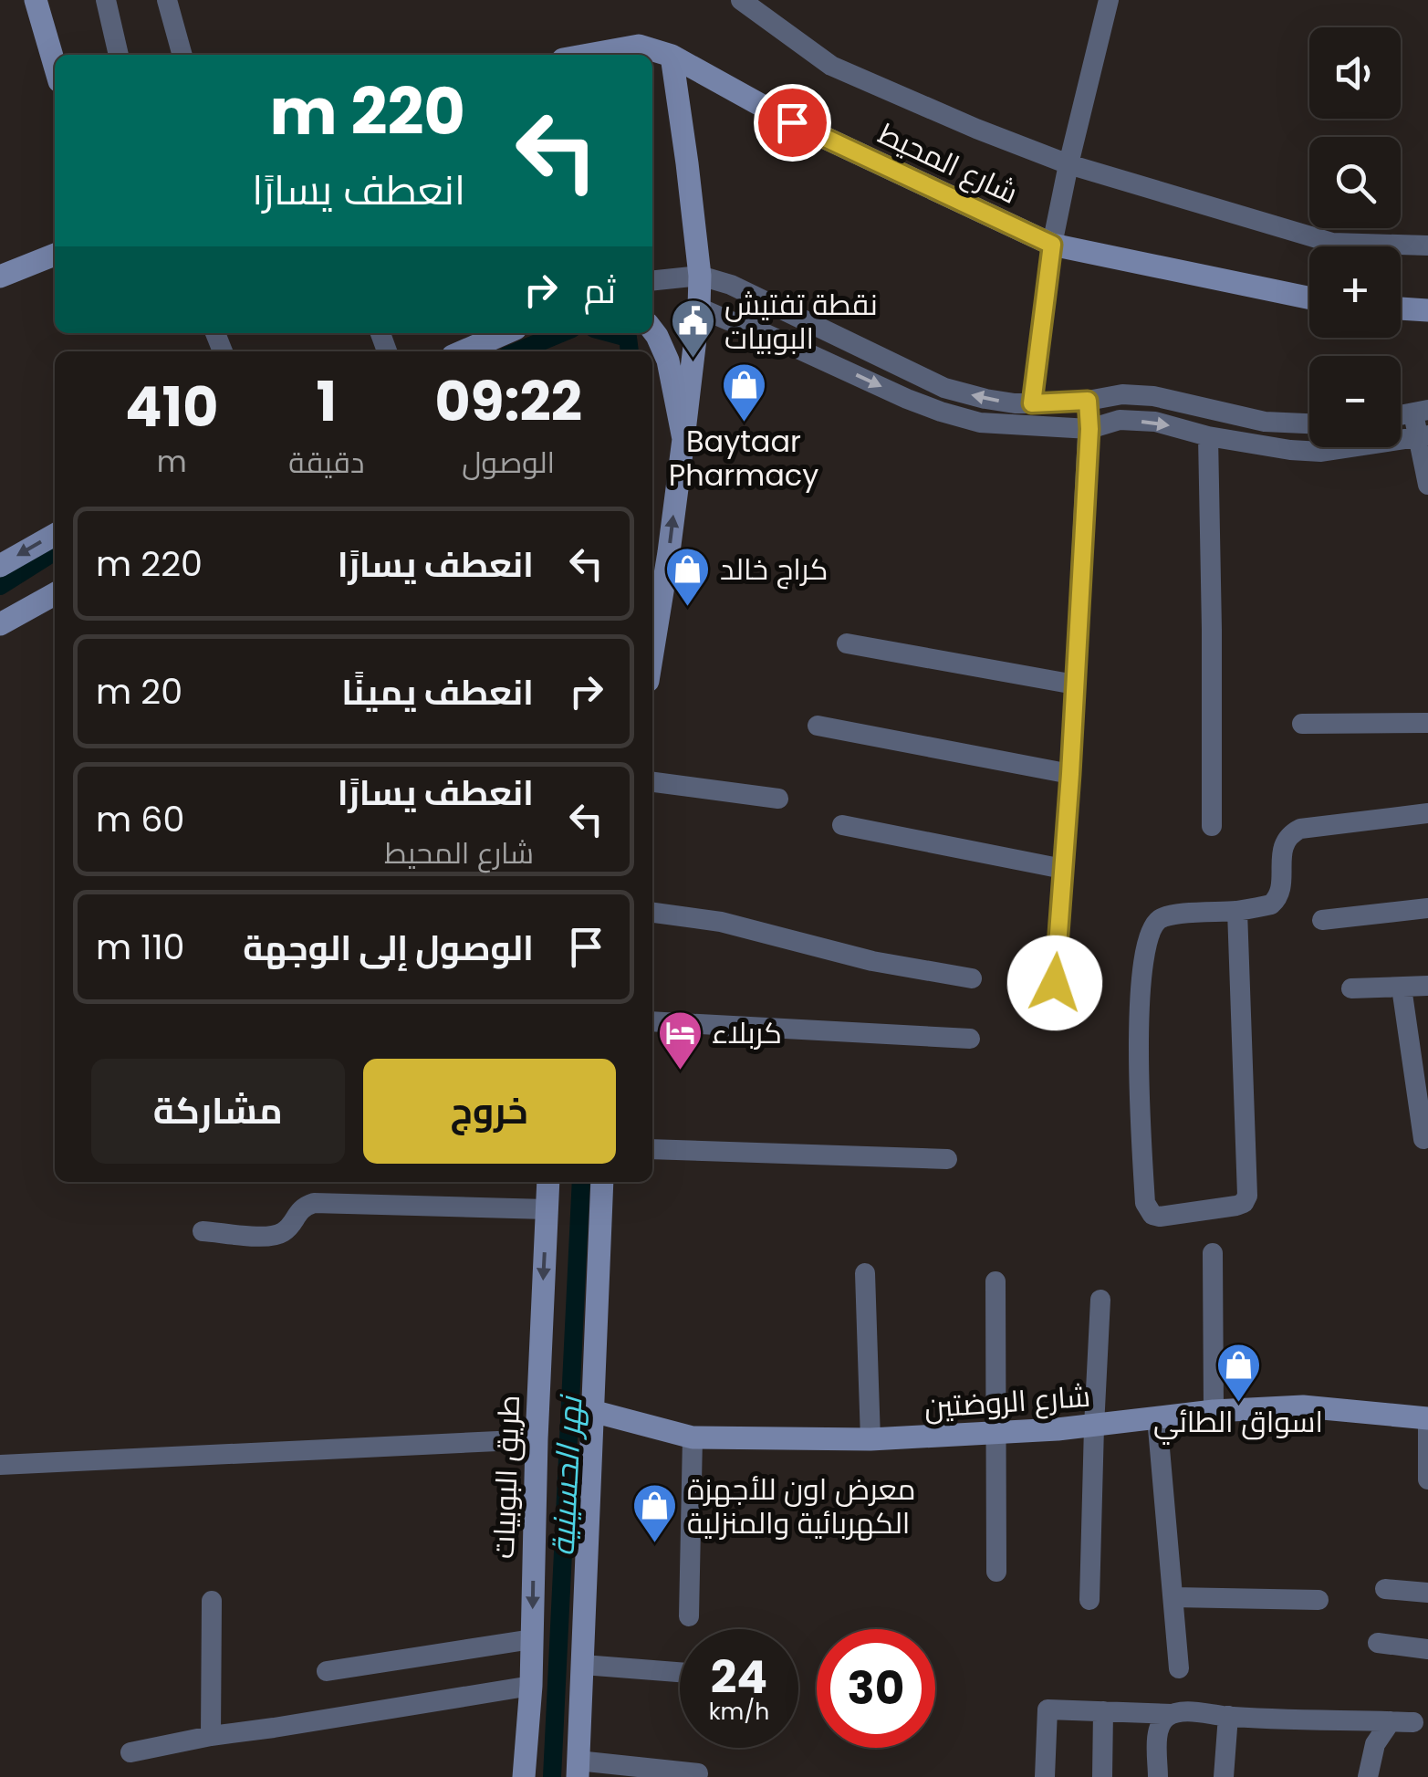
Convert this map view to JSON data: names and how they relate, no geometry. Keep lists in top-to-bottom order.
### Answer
{
  "streets": {
    "main road": ["شارع المحيط", "شارع الروضتين", "طريق البوبيات"]
  },
  "water": ["نهر الحسينية"],
  "places": {
    "public building": ["نقطة تفتيش البوبيات"],
    "shop": [
      "Baytaar Pharmacy",
      "كراج خالد",
      "اسواق الطائي",
      "معرض اون للأجهزة الكهربائية والمنزلية"
    ],
    "hotel": ["كربلاء"]
  },
  "page": {
    "map_buttons": ["+", "−"],
    "turn": ["220 m", "انعطف يسارًا"],
    "then": "ثم",
    "eta": [
      "09:22",
      "الوصول",
      "1",
      "دقيقة",
      "410",
      "m"
    ],
    "list": [
      {
        "name": "انعطف يسارًا",
        "value": "220 m"
      },
      {
        "name": "انعطف يمينًا",
        "value": "20 m"
      },
      {
        "name": "انعطف يسارًا",
        "note": "شارع المحيط",
        "value": "60 m"
      },
      {
        "name": "الوصول إلى الوجهة",
        "value": "110 m"
      }
    ],
    "buttons": ["خروج", "مشاركة"],
    "speed": "24 km/h",
    "limit": "30"
  }
}
